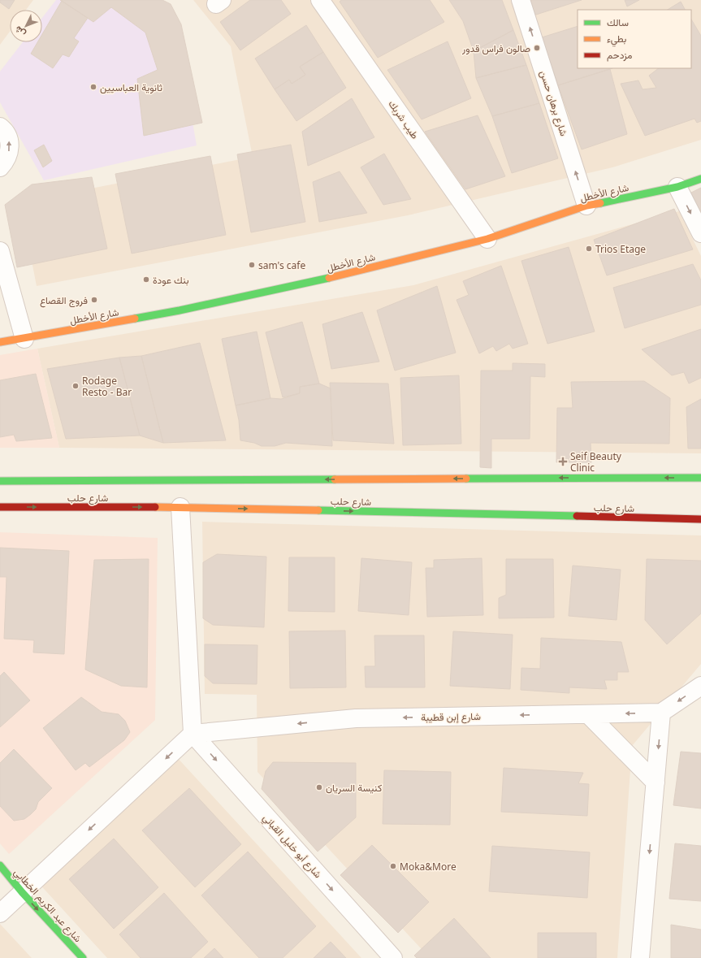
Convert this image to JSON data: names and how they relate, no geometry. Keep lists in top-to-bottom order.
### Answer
{
  "streets": {
    "main road": ["شارع الأخطل", "شارع حلب", "شارع عبد الكريم الخطابي"],
    "street": [
      "شارع برهان حسن",
      "طيب شربك",
      "شارع إبن قطيبة",
      "شارع أبو خليل القباني"
    ]
  },
  "crossings": [
    ["شارع برهان حسن", "شارع الأخطل"],
    ["طيب شربك", "شارع الأخطل"],
    ["شارع إبن قطيبة", "شارع أبو خليل القباني"]
  ],
  "one_way": [
    "شارع برهان حسن",
    "شارع إبن قطيبة",
    "شارع أبو خليل القباني",
    "شارع عبد الكريم الخطابي"
  ],
  "places": {
    "other": [
      "صالون فراس قدور",
      "ثانوية العباسيين",
      "Trios Etage",
      "sam's cafe",
      "بنك عودة",
      "فروج القصاع",
      "Rodage Resto - Bar",
      "كنيسة السريان",
      "Moka&More"
    ],
    "health": ["Seif Beauty Clinic"]
  },
  "legend": ["سالك", "بطيء", "مزدحم"],
  "north": "bottom left"
}
